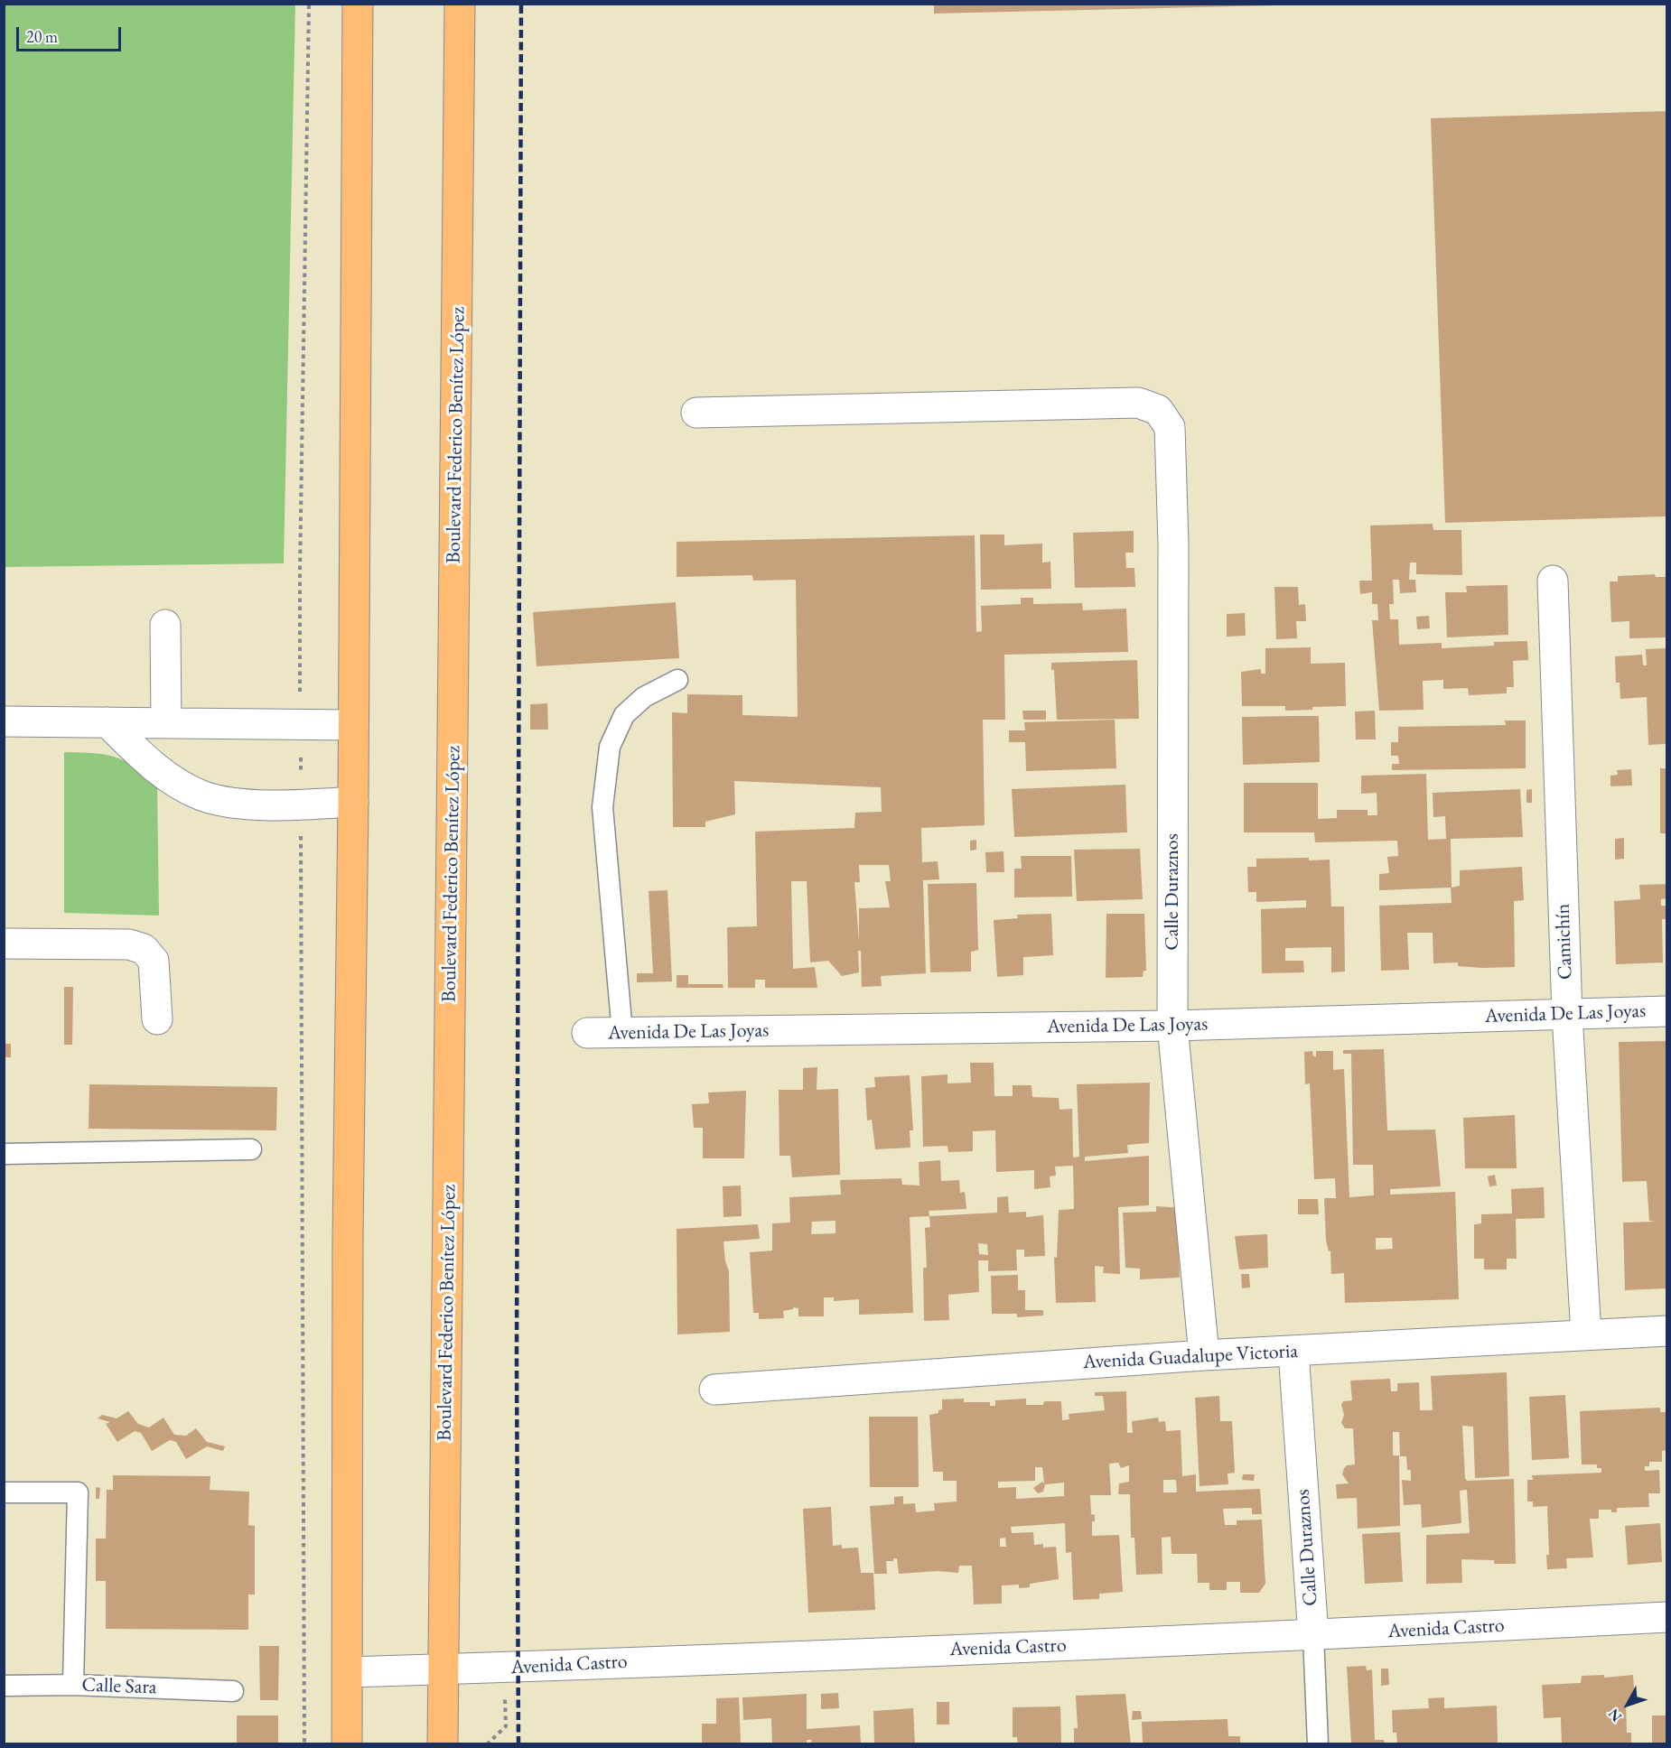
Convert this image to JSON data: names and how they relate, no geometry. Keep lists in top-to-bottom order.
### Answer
{
  "streets": {
    "main road": ["Boulevard Federico Benítez López"],
    "street": [
      "Calle Duraznos",
      "Camichín",
      "Avenida De Las Joyas",
      "Avenida Guadalupe Victoria",
      "Avenida Castro"
    ],
    "lane": ["Calle Sara"]
  },
  "crossings": [
    ["Boulevard Federico Benítez López", "Avenida Castro"],
    ["Calle Duraznos", "Avenida De Las Joyas"],
    ["Calle Duraznos", "Avenida Guadalupe Victoria"],
    ["Calle Duraznos", "Avenida Castro"],
    ["Camichín", "Avenida De Las Joyas"],
    ["Camichín", "Avenida Guadalupe Victoria"]
  ],
  "scale_bar": "20 m",
  "north": "bottom left"
}
